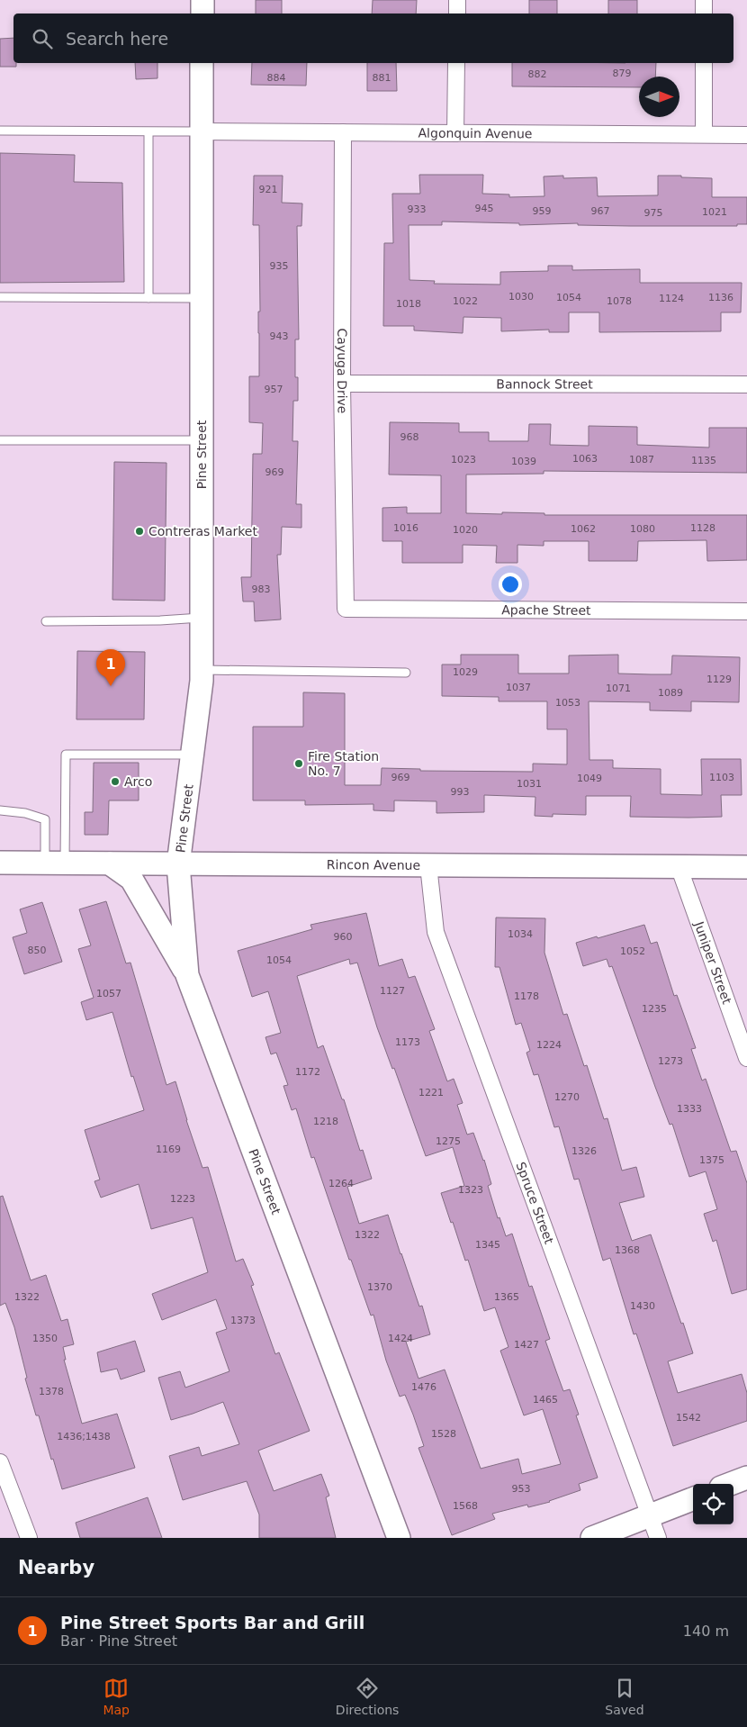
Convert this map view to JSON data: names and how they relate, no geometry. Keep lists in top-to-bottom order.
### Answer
{
  "streets": {
    "street": [
      "Algonquin Avenue",
      "Cayuga Drive",
      "Bannock Street",
      "Pine Street",
      "Apache Street",
      "Rincon Avenue",
      "Juniper Street",
      "Spruce Street"
    ]
  },
  "crossings": [
    ["Algonquin Avenue", "Cayuga Drive"],
    ["Algonquin Avenue", "Pine Street"],
    ["Cayuga Drive", "Bannock Street"],
    ["Cayuga Drive", "Apache Street"],
    ["Pine Street", "Rincon Avenue"],
    ["Rincon Avenue", "Juniper Street"],
    ["Rincon Avenue", "Spruce Street"]
  ],
  "places": ["Contreras Market", "Fire Station No. 7", "Arco"],
  "house_numbers": [
    "879",
    "882",
    "884",
    "881",
    "921",
    "945",
    "933",
    "959",
    "967",
    "1021",
    "975",
    "935",
    "1030",
    "1054",
    "1136",
    "1124",
    "1022",
    "1078",
    "1018",
    "943",
    "957",
    "968",
    "1063",
    "1023",
    "1087",
    "1135",
    "1039",
    "969",
    "1016",
    "1128",
    "1062",
    "1080",
    "1020",
    "983",
    "1029",
    "1129",
    "1037",
    "1071",
    "1089",
    "1053",
    "969",
    "1103",
    "1049",
    "1031",
    "993",
    "1034",
    "960",
    "850",
    "1052",
    "1054",
    "1127",
    "1057",
    "1178",
    "1235",
    "1173",
    "1224",
    "1273",
    "1172",
    "1221",
    "1270",
    "1333",
    "1218",
    "1275",
    "1169",
    "1326",
    "1375",
    "1264",
    "1323",
    "1223",
    "1322",
    "1345",
    "1368",
    "1370",
    "1322",
    "1365",
    "1430",
    "1373",
    "1350",
    "1424",
    "1427",
    "1476",
    "1378",
    "1465",
    "1542",
    "1528",
    "1436;1438",
    "953",
    "1568"
  ],
  "north": "right",
  "page": {
    "search": "Search here",
    "pins": "1",
    "heading": "Nearby",
    "list": [
      {
        "mark": "1",
        "name": "Pine Street Sports Bar and Grill",
        "note": "Bar · Pine Street",
        "value": "140 m"
      }
    ],
    "nav": ["Map", "Directions", "Saved"]
  }
}
